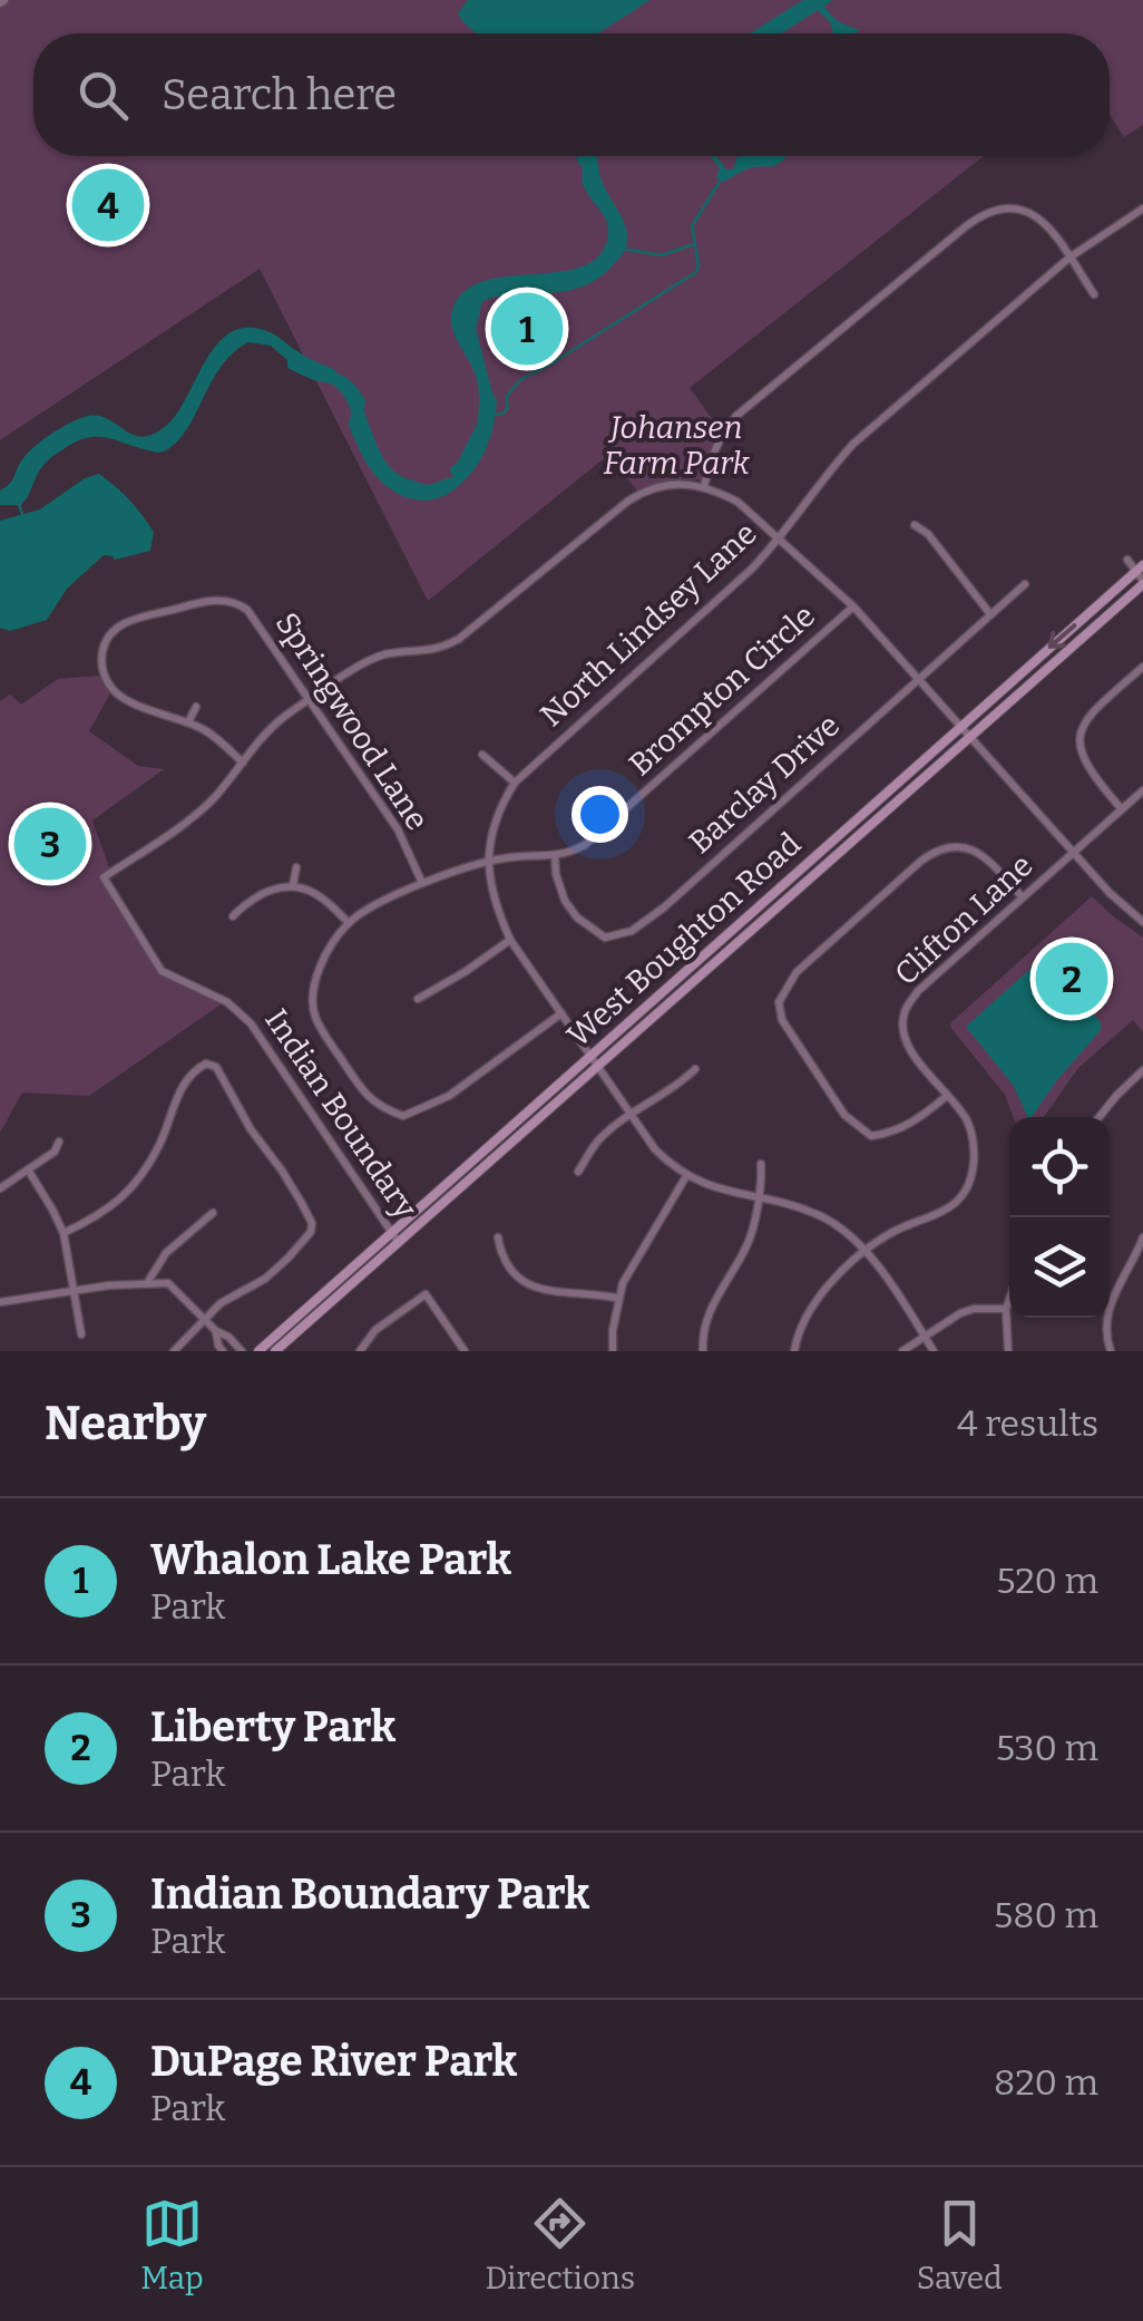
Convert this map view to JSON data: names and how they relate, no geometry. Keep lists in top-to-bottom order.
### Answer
{
  "streets": {
    "main road": ["West Boughton Road"],
    "street": [
      "North Lindsey Lane",
      "Brompton Circle",
      "Springwood Lane",
      "Barclay Drive",
      "Clifton Lane",
      "Indian Boundary"
    ]
  },
  "crossings": [
    ["North Lindsey Lane", "Brompton Circle"],
    ["North Lindsey Lane", "West Boughton Road"],
    ["Brompton Circle", "Springwood Lane"],
    ["Brompton Circle", "Barclay Drive"],
    ["Springwood Lane", "Indian Boundary"],
    ["West Boughton Road", "Indian Boundary"]
  ],
  "parks": ["Johansen Farm Park"],
  "page": {
    "search": "Search here",
    "pins": [
      "4",
      "1",
      "3",
      "2"
    ],
    "heading": ["Nearby", "4 results"],
    "list": [
      {
        "mark": "1",
        "name": "Whalon Lake Park",
        "note": "Park",
        "value": "520 m"
      },
      {
        "mark": "2",
        "name": "Liberty Park",
        "note": "Park",
        "value": "530 m"
      },
      {
        "mark": "3",
        "name": "Indian Boundary Park",
        "note": "Park",
        "value": "580 m"
      },
      {
        "mark": "4",
        "name": "DuPage River Park",
        "note": "Park",
        "value": "820 m"
      }
    ],
    "nav": ["Map", "Directions", "Saved"]
  }
}
